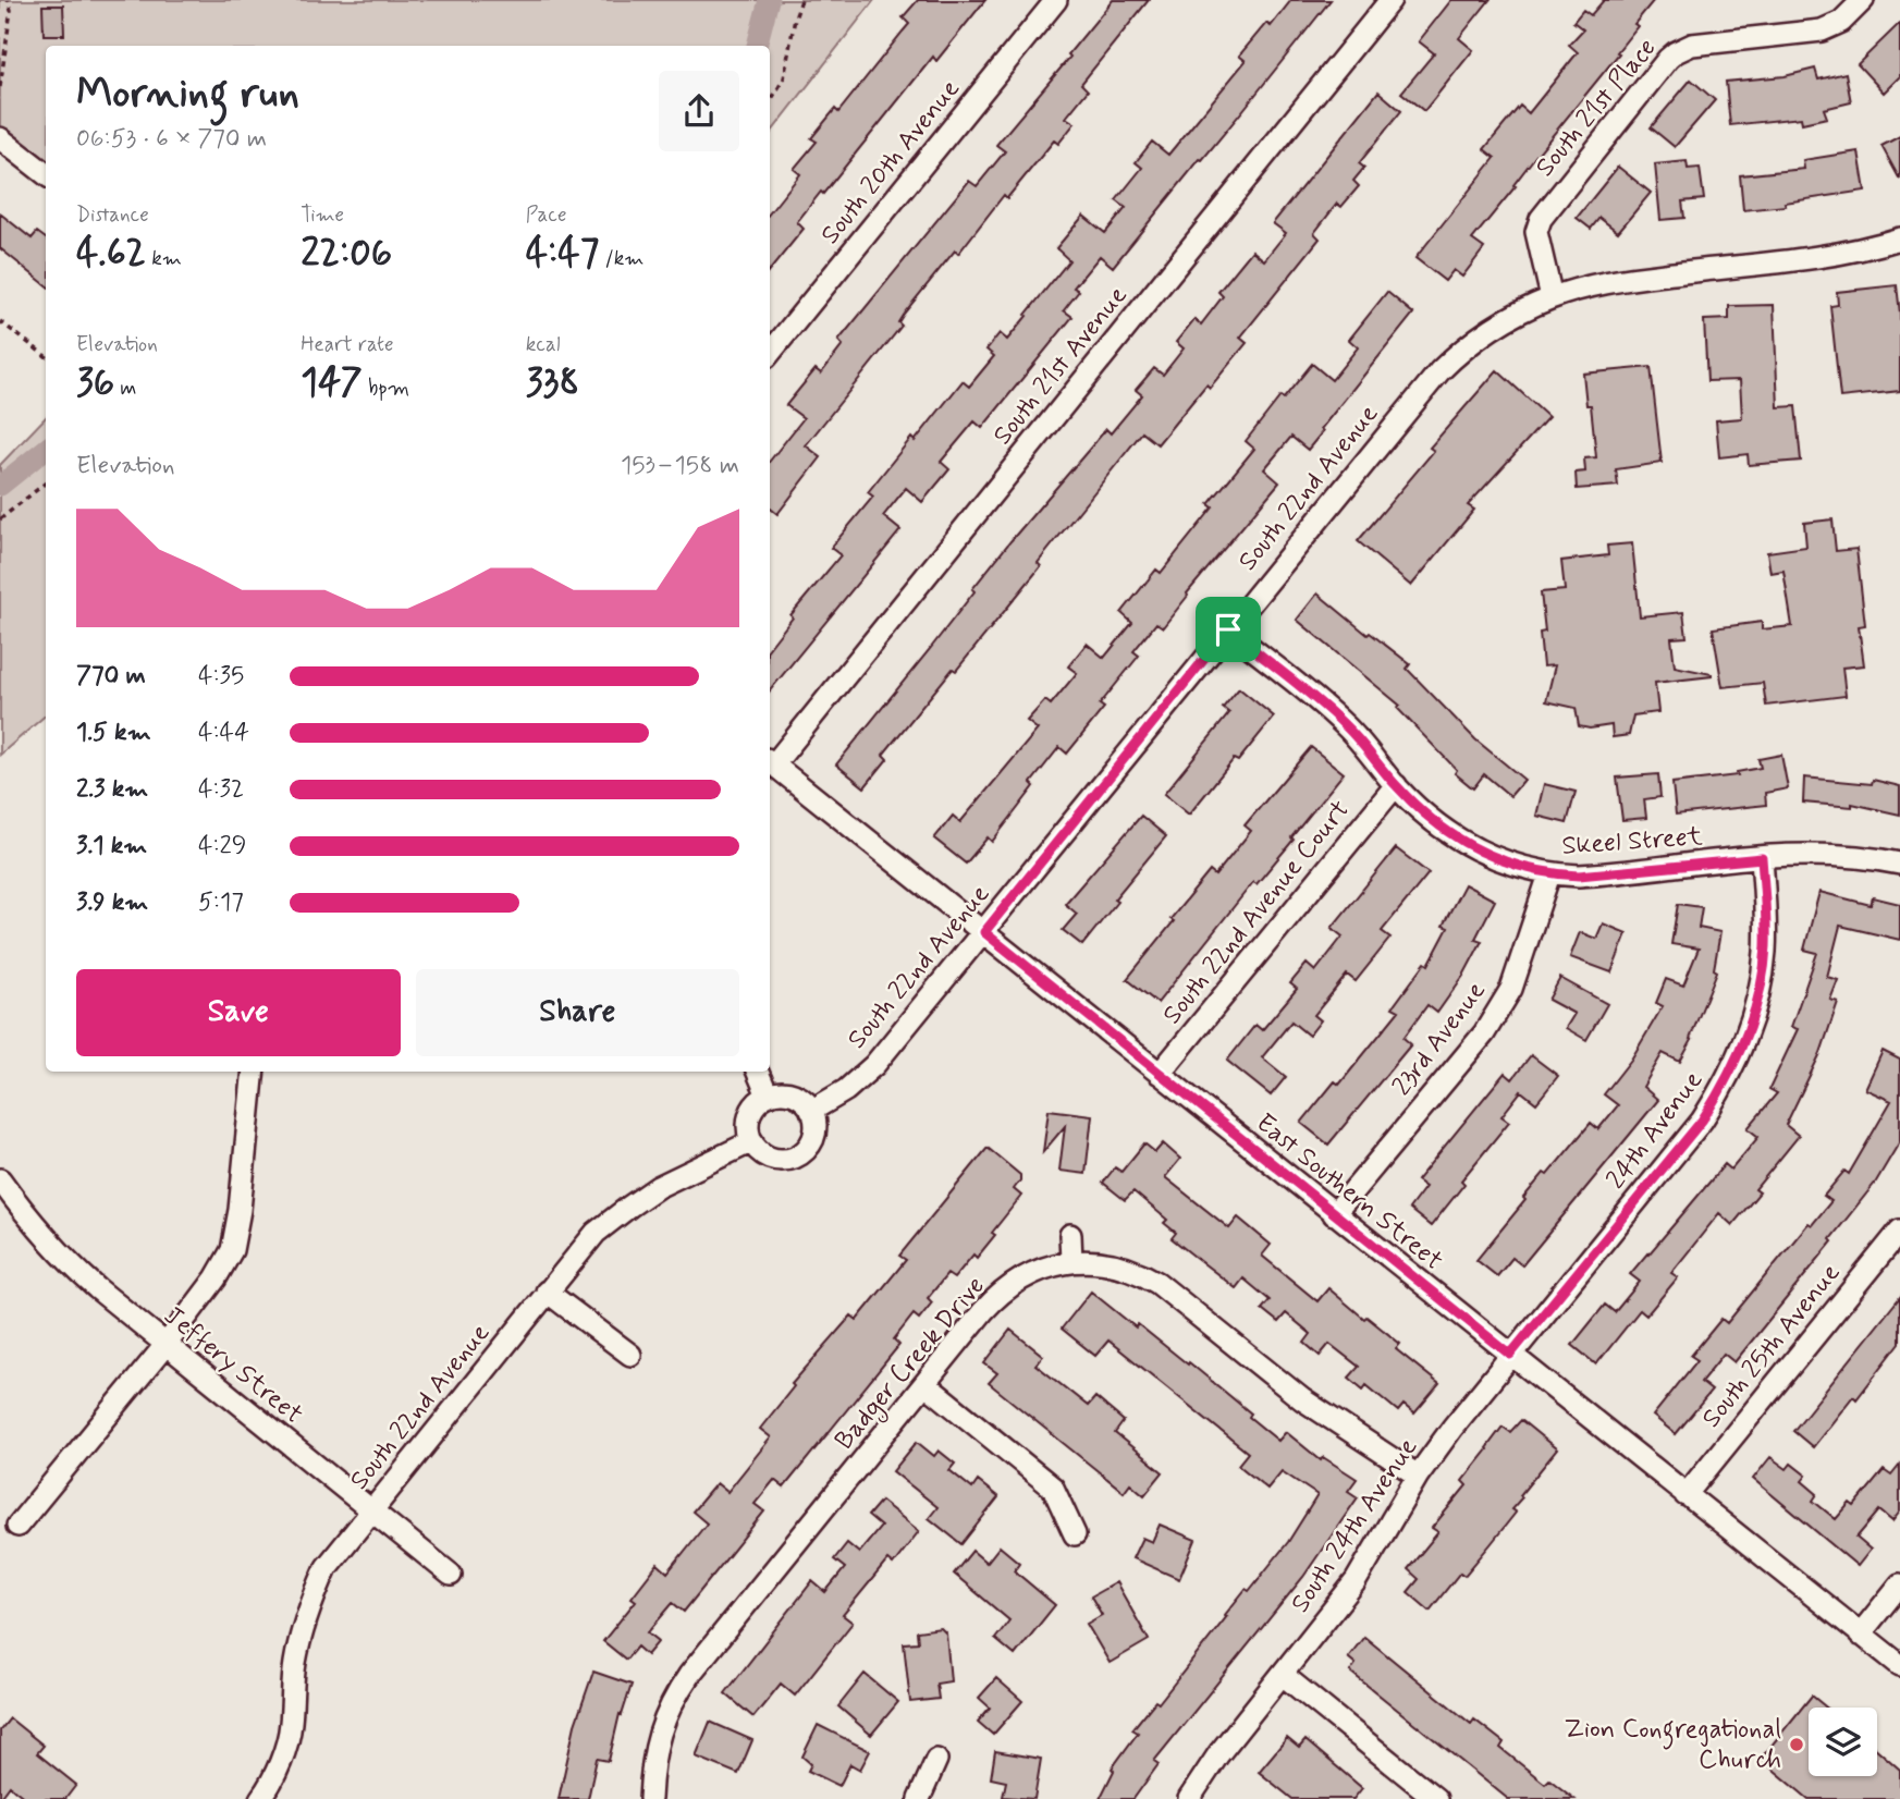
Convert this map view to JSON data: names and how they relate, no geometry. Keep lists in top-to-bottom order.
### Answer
{
  "streets": {
    "street": [
      "South 21st Place",
      "South 20th Avenue",
      "South 21st Avenue",
      "South 22nd Avenue",
      "Skeel Street",
      "South 22nd Avenue Court",
      "23rd Avenue",
      "24th Avenue",
      "East Southern Street",
      "South 25th Avenue",
      "Badger Creek Drive",
      "Jeffery Street",
      "South 24th Avenue"
    ]
  },
  "crossings": [
    ["South 21st Place", "South 22nd Avenue"],
    ["South 21st Avenue", "East Southern Street"],
    ["South 22nd Avenue", "Skeel Street"],
    ["South 22nd Avenue", "East Southern Street"],
    ["South 22nd Avenue", "Jeffery Street"],
    ["Skeel Street", "South 22nd Avenue Court"],
    ["Skeel Street", "23rd Avenue"],
    ["Skeel Street", "24th Avenue"],
    ["South 22nd Avenue Court", "East Southern Street"],
    ["23rd Avenue", "East Southern Street"],
    ["24th Avenue", "East Southern Street"],
    ["24th Avenue", "South 24th Avenue"],
    ["East Southern Street", "South 25th Avenue"],
    ["East Southern Street", "South 24th Avenue"],
    ["Badger Creek Drive", "South 24th Avenue"]
  ],
  "places": ["Zion Congregational Church"],
  "page": {
    "heading": ["Morning run", "06:53 · 6 × 770 m"],
    "stats": [
      ["Distance", "4.62 km"],
      ["Time", "22:06"],
      ["Pace", "4:47 /km"],
      ["Elevation", "36 m"],
      ["Heart rate", "147 bpm"],
      ["kcal", "338"]
    ],
    "chart": ["Elevation", "153–158 m"],
    "list": [
      {
        "name": "770 m",
        "note": "4:35"
      },
      {
        "name": "1.5 km",
        "note": "4:44"
      },
      {
        "name": "2.3 km",
        "note": "4:32"
      },
      {
        "name": "3.1 km",
        "note": "4:29"
      },
      {
        "name": "3.9 km",
        "note": "5:17"
      }
    ],
    "buttons": ["Save", "Share"]
  }
}
